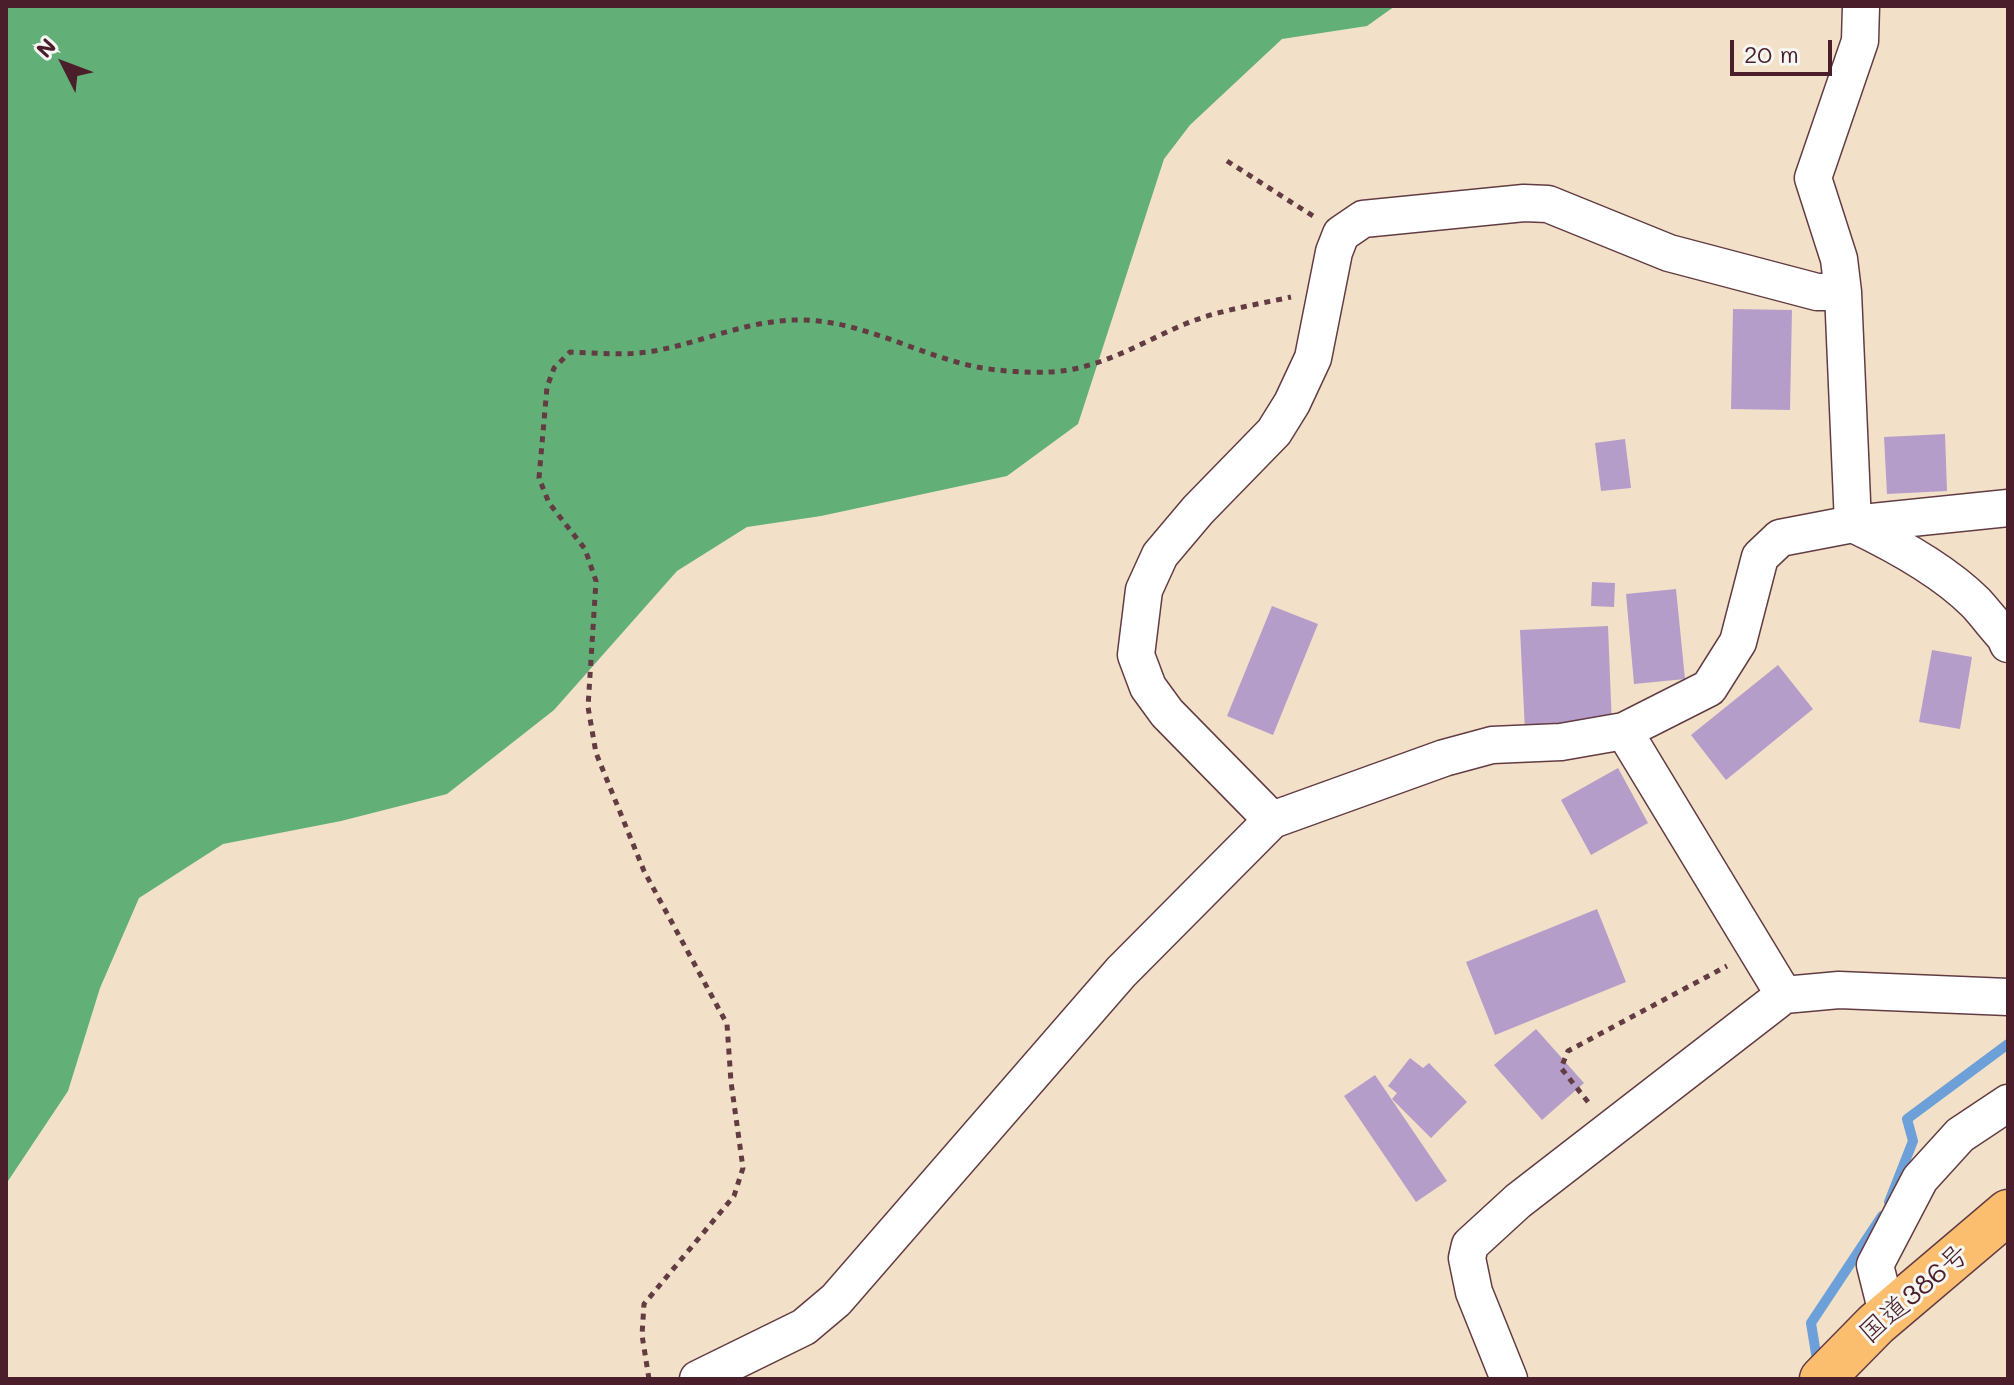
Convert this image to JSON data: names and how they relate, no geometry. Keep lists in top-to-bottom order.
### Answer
{
  "streets": {
    "highway": ["国道386号"]
  },
  "scale_bar": "20 m",
  "north": "top left"
}
